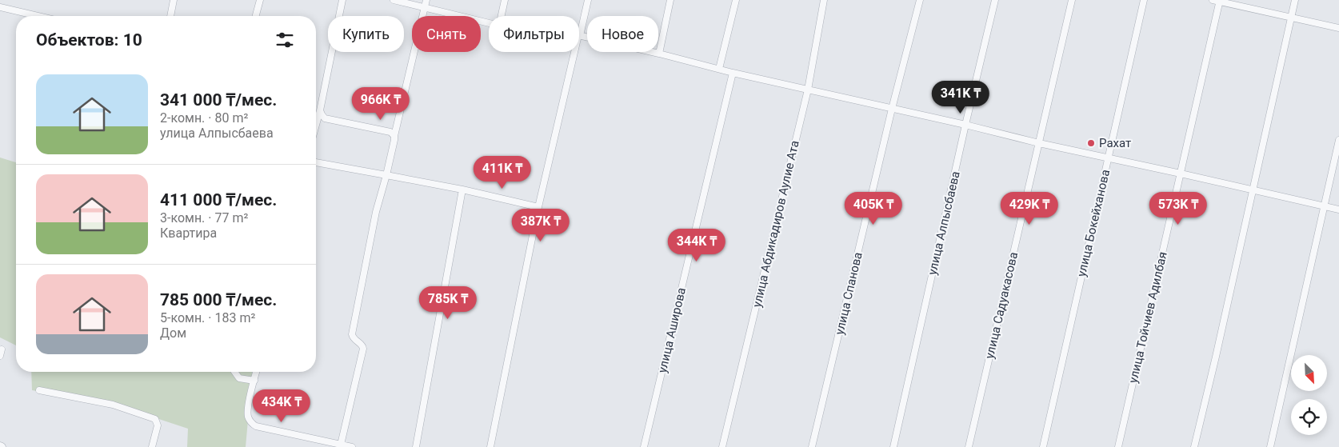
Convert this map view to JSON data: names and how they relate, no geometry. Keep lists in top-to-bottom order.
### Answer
{
  "streets": {
    "street": [
      "улица Алпысбаева",
      "улица Бокейханова",
      "улица Абдикадиров Аулие Ата",
      "улица Спанова",
      "улица Садуакасова",
      "улица Тойчиев Адилбая",
      "улица Аширова"
    ]
  },
  "places": ["Рахат"],
  "north": "bottom right",
  "page": {
    "chip": [
      "Купить",
      "Снять",
      "Фильтры",
      "Новое"
    ],
    "heading": "Объектов: 10",
    "list": [
      {
        "name": "341 000 ₸/мес.",
        "note": "2-комн. · 80 m² · улица Алпысбаева"
      },
      {
        "name": "411 000 ₸/мес.",
        "note": "3-комн. · 77 m² · Квартира"
      },
      {
        "name": "785 000 ₸/мес.",
        "note": "5-комн. · 183 m² · Дом"
      }
    ],
    "price": [
      "341K ₸",
      "966K ₸",
      "411K ₸",
      "405K ₸",
      "429K ₸",
      "573K ₸",
      "387K ₸",
      "344K ₸",
      "785K ₸",
      "434K ₸"
    ]
  }
}
